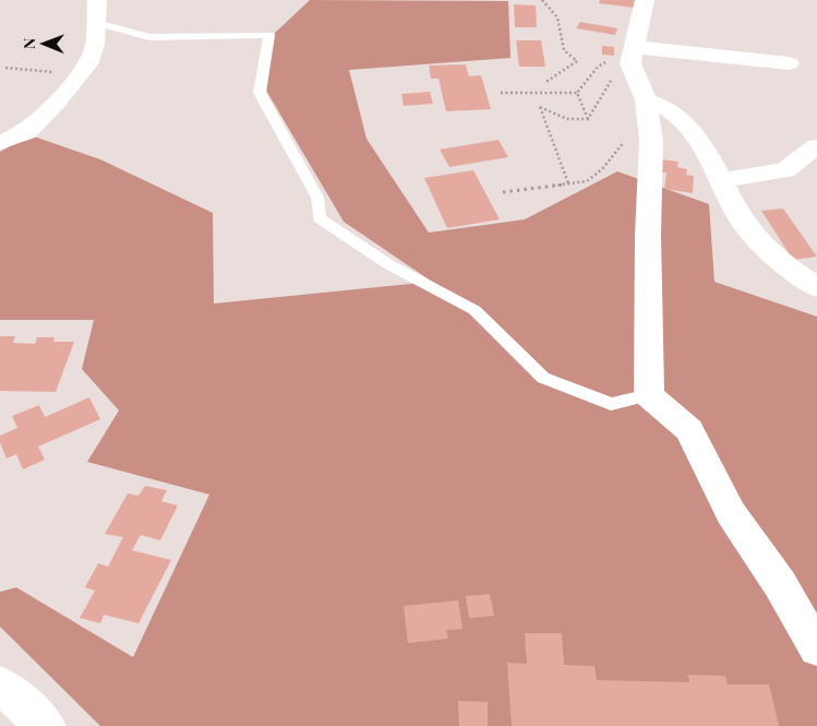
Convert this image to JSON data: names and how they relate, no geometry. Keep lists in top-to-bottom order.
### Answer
{
  "north": "left"
}
